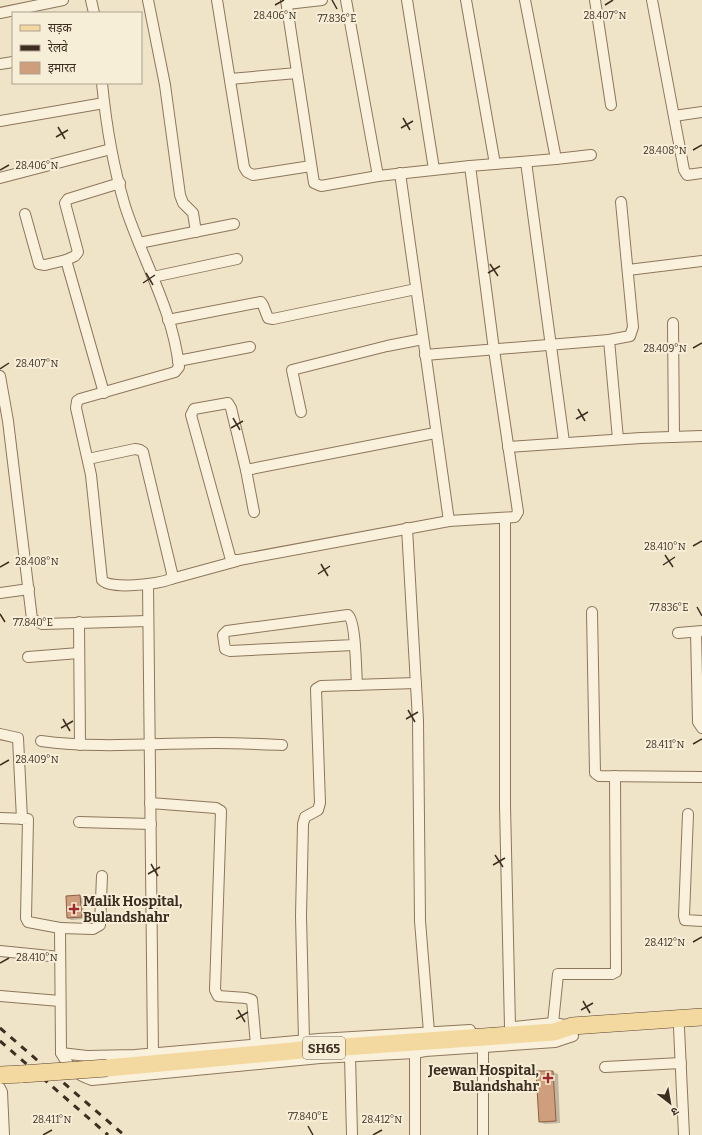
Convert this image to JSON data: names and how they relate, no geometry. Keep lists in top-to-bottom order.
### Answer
{
  "streets": {
    "main road": ["SH65"]
  },
  "places": {
    "health": ["Malik Hospital, Bulandshahr", "Jeewan Hospital, Bulandshahr"]
  },
  "legend": ["सड़क", "रेलवे", "इमारत"],
  "north": "bottom right",
  "coordinates": [
    "28.406°N",
    "28.407°N",
    "77.836°E",
    "28.408°N",
    "28.409°N",
    "28.410°N",
    "77.840°E",
    "28.411°N",
    "28.412°N"
  ]
}
